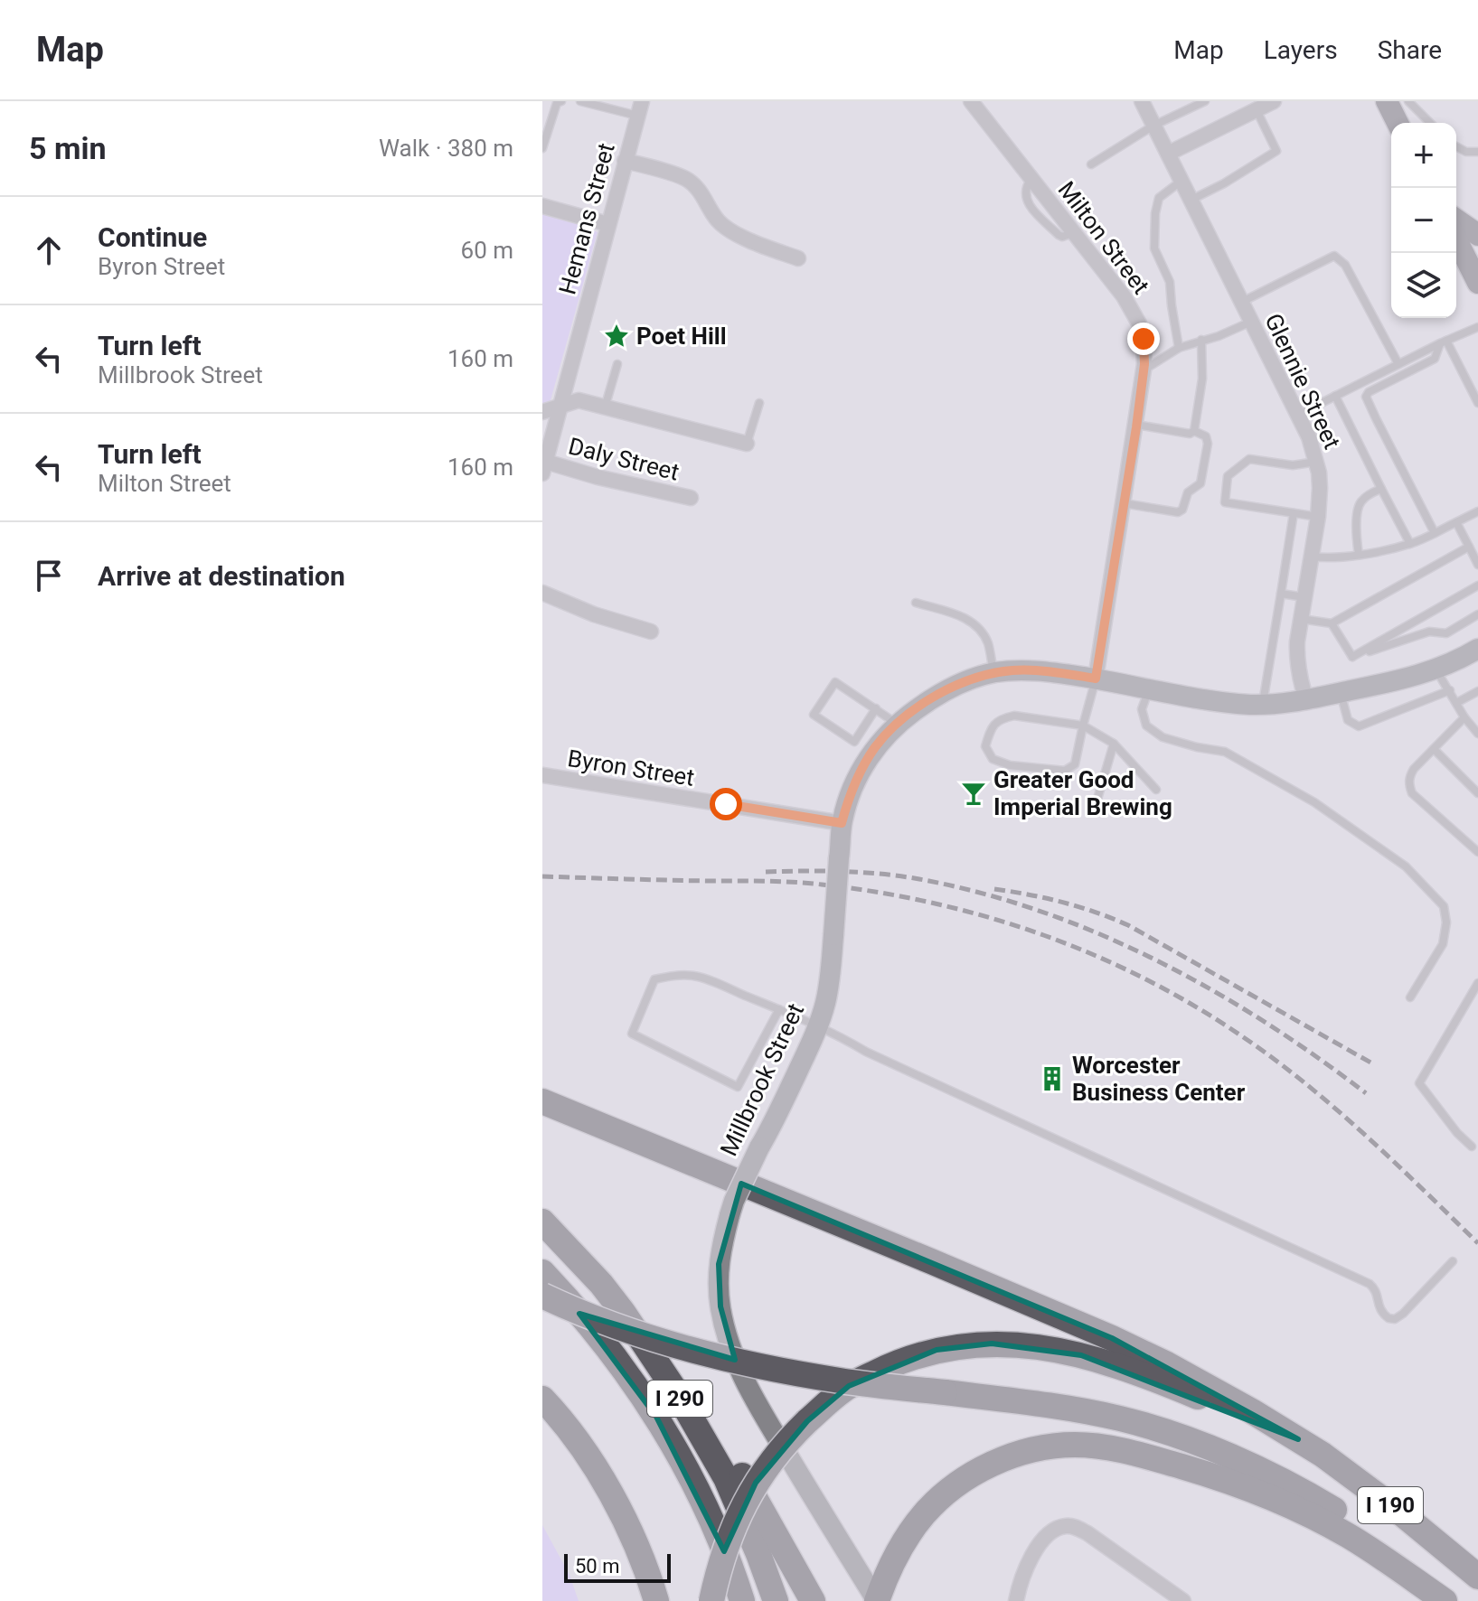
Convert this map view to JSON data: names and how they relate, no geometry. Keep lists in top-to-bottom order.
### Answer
{
  "streets": {
    "highway": ["I 290", "I 190"],
    "main road": ["Millbrook Street"],
    "street": [
      "Hemans Street",
      "Milton Street",
      "Glennie Street",
      "Daly Street",
      "Byron Street"
    ]
  },
  "crossings": [
    ["Hemans Street", "Daly Street"],
    ["Milton Street", "Millbrook Street"],
    ["Glennie Street", "Millbrook Street"],
    ["Byron Street", "Millbrook Street"]
  ],
  "places": {
    "place": ["Poet Hill"],
    "bar": ["Greater Good Imperial Brewing"],
    "building": ["Worcester Business Center"]
  },
  "scale_bar": "50 m",
  "page": {
    "header": "Map",
    "nav": ["Map", "Layers", "Share"],
    "heading": ["5 min", "Walk · 380 m"],
    "map_buttons": ["+", "−"],
    "list": [
      ["Continue", "Byron Street", "60 m"],
      ["Turn left", "Millbrook Street", "160 m"],
      ["Turn left", "Milton Street", "160 m"],
      "Arrive at destination"
    ],
    "scale": "50 m"
  }
}
